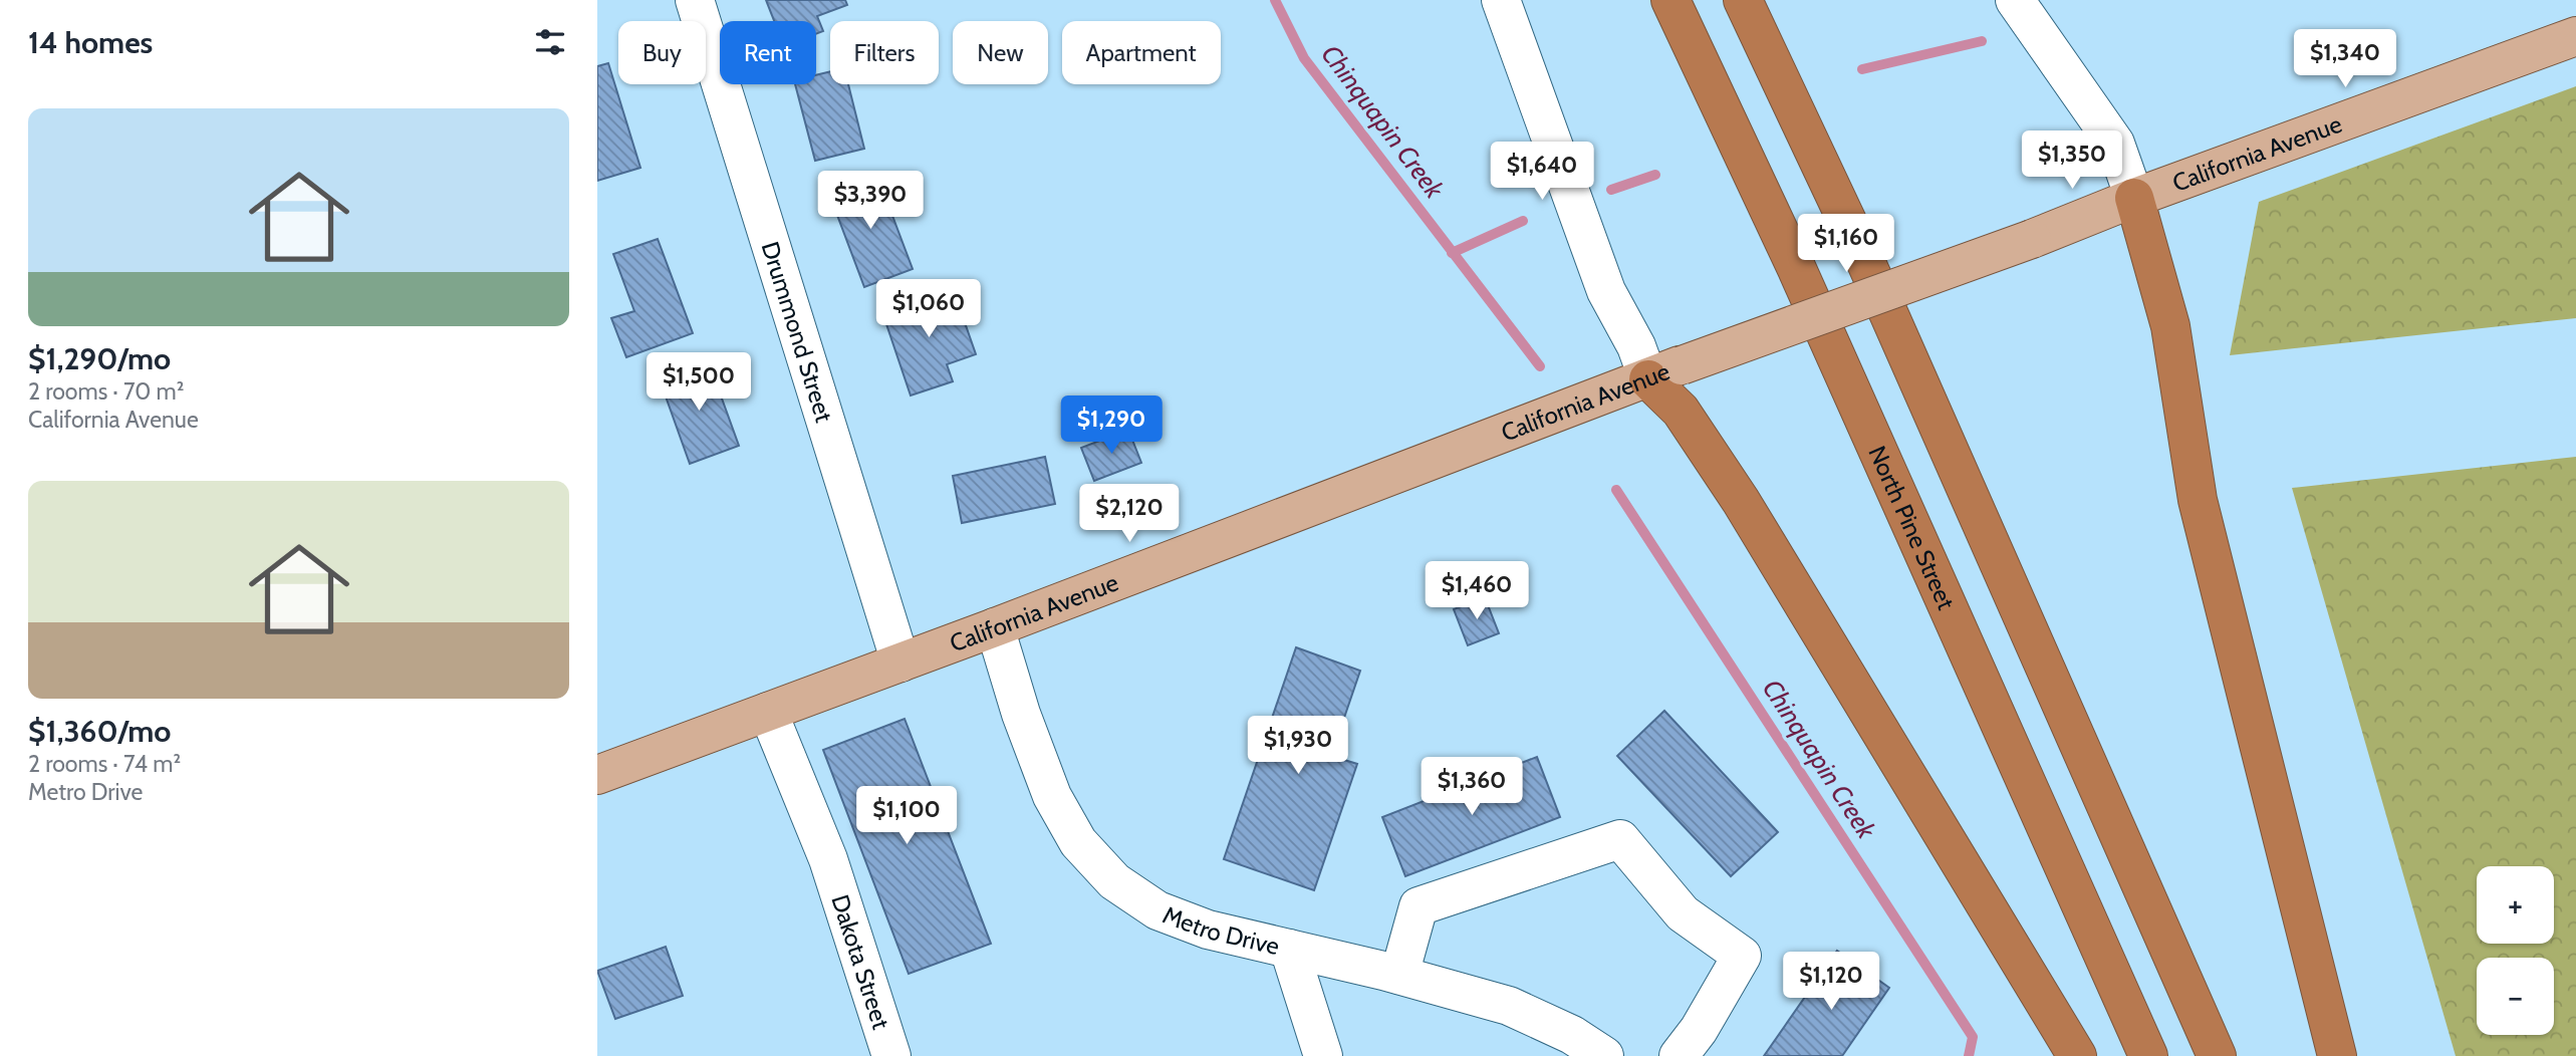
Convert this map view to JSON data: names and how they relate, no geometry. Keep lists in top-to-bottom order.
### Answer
{
  "streets": {
    "highway": ["North Pine Street"],
    "main road": ["California Avenue"],
    "street": ["Drummond Street", "Metro Drive", "Dakota Street"]
  },
  "crossings": [
    ["California Avenue", "Drummond Street"],
    ["California Avenue", "Metro Drive"],
    ["California Avenue", "Dakota Street"]
  ],
  "water": ["Chinquapin Creek"],
  "page": {
    "heading": "14 homes",
    "chip": [
      "Buy",
      "Rent",
      "Filters",
      "New",
      "Apartment"
    ],
    "price": [
      "$1,340",
      "$1,350",
      "$1,640",
      "$3,390",
      "$1,160",
      "$1,060",
      "$1,500",
      "$1,290",
      "$2,120",
      "$1,460",
      "$1,930",
      "$1,360",
      "$1,100",
      "$1,120"
    ],
    "list": [
      {
        "name": "$1,290/mo",
        "note": "2 rooms · 70 m² · California Avenue"
      },
      {
        "name": "$1,360/mo",
        "note": "2 rooms · 74 m² · Metro Drive"
      }
    ],
    "map_buttons": ["+", "−"]
  }
}
